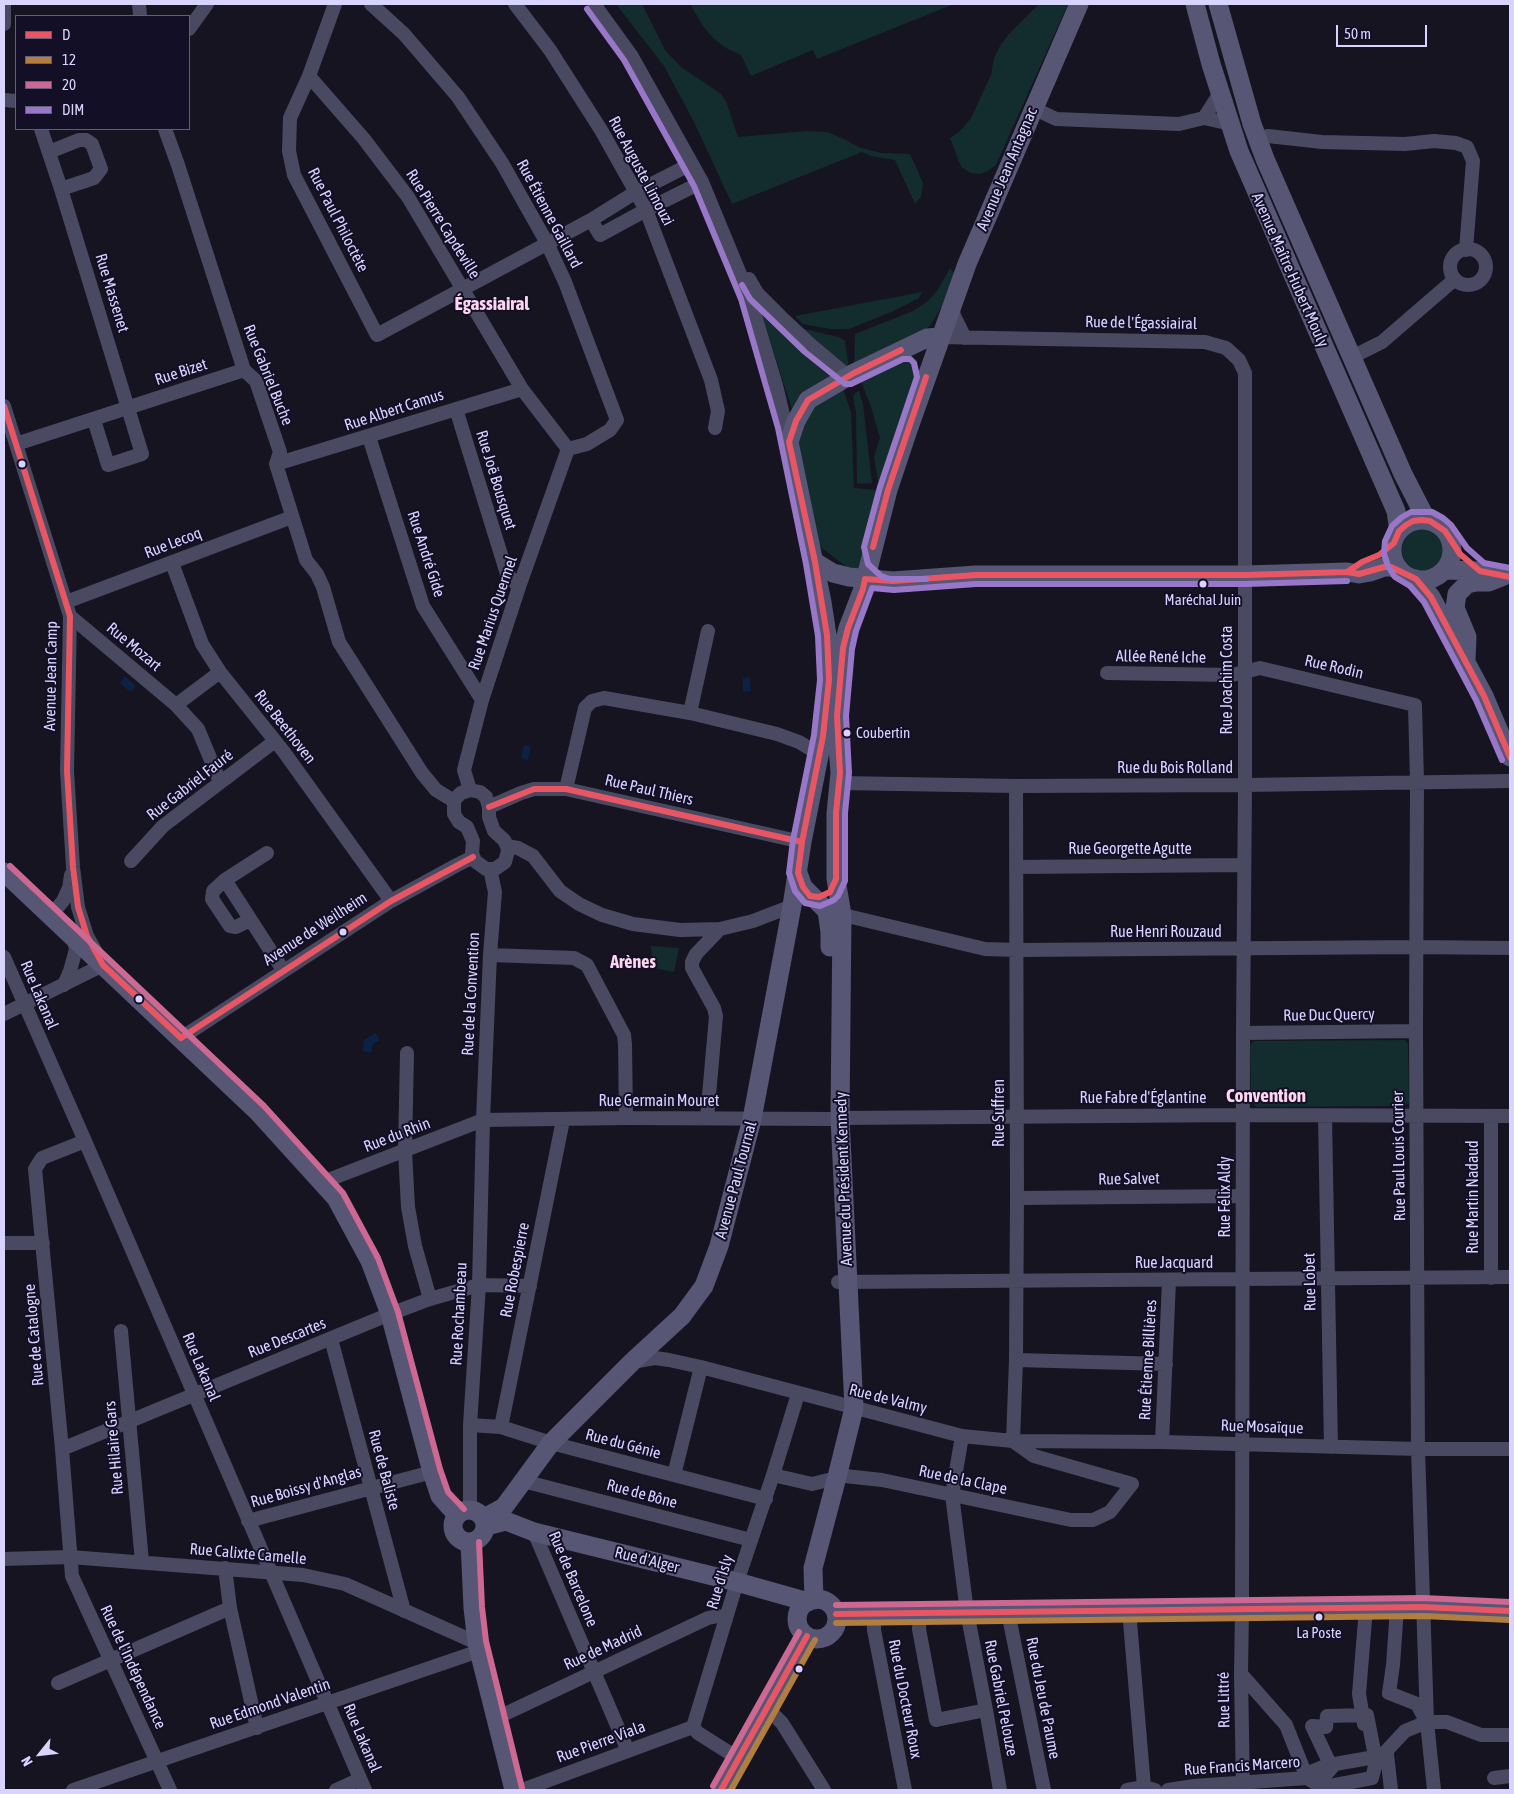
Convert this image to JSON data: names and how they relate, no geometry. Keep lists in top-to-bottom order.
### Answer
{
  "streets": {
    "main road": [
      "Avenue Jean Antagnac",
      "Avenue Maître Hubert Mouly",
      "Avenue du Président Kennedy",
      "Avenue Paul Tournal",
      "Rue d'Alger"
    ],
    "street": [
      "Rue Auguste Limouzi",
      "Rue Étienne Gaillard",
      "Rue Paul Philoctète",
      "Rue Pierre Capdeville",
      "Rue Massenet",
      "Rue de l'Égassiairal",
      "Rue Bizet",
      "Rue Gabriel Buche",
      "Rue Albert Camus",
      "Rue Joë Bousquet",
      "Rue Lecoq",
      "Rue André Gide",
      "Rue Marius Quermel",
      "Rue Mozart",
      "Allée René Iche",
      "Rue Rodin",
      "Avenue Jean Camp",
      "Rue Joachim Costa",
      "Rue Beethoven",
      "Rue du Bois Rolland",
      "Rue Gabriel Fauré",
      "Rue Paul Thiers",
      "Rue Georgette Agutte",
      "Avenue de Weilheim",
      "Rue Henri Rouzaud",
      "Rue de la Convention",
      "Rue Lakanal",
      "Rue Duc Quercy",
      "Rue Fabre d'Églantine",
      "Rue Germain Mouret",
      "Rue Suffren",
      "Rue du Rhin",
      "Rue Paul Louis Courier",
      "Rue Salvet",
      "Rue Félix Aldy",
      "Rue Martin Nadaud",
      "Rue Jacquard",
      "Rue Robespierre",
      "Rue Lobet",
      "Rue Rochambeau",
      "Rue de Catalogne",
      "Rue Descartes",
      "Rue Étienne Billières",
      "Rue de Valmy",
      "Rue Mosaïque",
      "Rue du Génie",
      "Rue Hilaire Gars",
      "Rue de Baliste",
      "Rue de la Clape",
      "Rue Boissy d'Anglas",
      "Rue de Bône",
      "Rue Calixte Camelle",
      "Rue de Barcelone",
      "Rue d'Isly",
      "Rue de Madrid",
      "Rue de l'Indépendance",
      "Rue Gabriel Pelouze",
      "Rue du Jeu de Paume",
      "Rue du Docteur Roux",
      "Rue Littré",
      "Rue Edmond Valentin",
      "Rue Pierre Viala",
      "Rue Francis Marcero"
    ]
  },
  "crossings": [
    ["Avenue Jean Antagnac", "Rue de l'Égassiairal"],
    ["Avenue Jean Antagnac", "Avenue du Président Kennedy"],
    ["Rue Étienne Gaillard", "Rue Pierre Capdeville"],
    ["Rue Étienne Gaillard", "Rue Marius Quermel"],
    ["Rue Paul Philoctète", "Rue Pierre Capdeville"],
    ["Rue Pierre Capdeville", "Rue Albert Camus"],
    ["Rue Pierre Capdeville", "Rue Marius Quermel"],
    ["Rue Massenet", "Rue Bizet"],
    ["Rue de l'Égassiairal", "Rue Joachim Costa"],
    ["Rue Bizet", "Rue Gabriel Buche"],
    ["Rue Bizet", "Avenue Jean Camp"],
    ["Rue Gabriel Buche", "Rue Albert Camus"],
    ["Rue Gabriel Buche", "Rue Lecoq"],
    ["Rue Albert Camus", "Rue Joë Bousquet"],
    ["Rue Albert Camus", "Rue André Gide"],
    ["Rue Joë Bousquet", "Rue Marius Quermel"],
    ["Rue Lecoq", "Avenue Jean Camp"],
    ["Rue Lecoq", "Rue Beethoven"],
    ["Rue André Gide", "Rue Marius Quermel"],
    ["Rue Mozart", "Avenue Jean Camp"],
    ["Rue Mozart", "Rue Gabriel Fauré"],
    ["Allée René Iche", "Rue Rodin"],
    ["Allée René Iche", "Rue Joachim Costa"],
    ["Rue Rodin", "Rue Joachim Costa"],
    ["Rue Rodin", "Rue Paul Louis Courier"],
    ["Rue Joachim Costa", "Rue du Bois Rolland"],
    ["Rue Joachim Costa", "Rue Félix Aldy"],
    ["Rue Beethoven", "Rue Gabriel Fauré"],
    ["Rue Beethoven", "Avenue de Weilheim"],
    ["Rue du Bois Rolland", "Rue Suffren"],
    ["Rue du Bois Rolland", "Rue Paul Louis Courier"],
    ["Rue du Bois Rolland", "Avenue du Président Kennedy"],
    ["Rue du Bois Rolland", "Rue Félix Aldy"],
    ["Rue Paul Thiers", "Avenue Paul Tournal"],
    ["Rue Georgette Agutte", "Rue Suffren"],
    ["Rue Georgette Agutte", "Rue Félix Aldy"],
    ["Rue Henri Rouzaud", "Rue Suffren"],
    ["Rue Henri Rouzaud", "Rue Paul Louis Courier"],
    ["Rue Henri Rouzaud", "Avenue du Président Kennedy"],
    ["Rue Henri Rouzaud", "Rue Félix Aldy"],
    ["Rue de la Convention", "Rue Germain Mouret"],
    ["Rue de la Convention", "Rue du Rhin"],
    ["Rue de la Convention", "Rue Rochambeau"],
    ["Rue Lakanal", "Rue de Catalogne"],
    ["Rue Lakanal", "Rue Descartes"],
    ["Rue Lakanal", "Rue Boissy d'Anglas"],
    ["Rue Lakanal", "Rue Calixte Camelle"],
    ["Rue Lakanal", "Rue Edmond Valentin"],
    ["Rue Duc Quercy", "Rue Paul Louis Courier"],
    ["Rue Duc Quercy", "Rue Félix Aldy"],
    ["Rue Fabre d'Églantine", "Rue Germain Mouret"],
    ["Rue Fabre d'Églantine", "Rue Suffren"],
    ["Rue Fabre d'Églantine", "Rue Paul Louis Courier"],
    ["Rue Fabre d'Églantine", "Avenue du Président Kennedy"],
    ["Rue Fabre d'Églantine", "Rue Félix Aldy"],
    ["Rue Fabre d'Églantine", "Rue Martin Nadaud"],
    ["Rue Fabre d'Églantine", "Rue Lobet"],
    ["Rue Germain Mouret", "Rue du Rhin"],
    ["Rue Germain Mouret", "Avenue du Président Kennedy"],
    ["Rue Germain Mouret", "Avenue Paul Tournal"],
    ["Rue Germain Mouret", "Rue Robespierre"],
    ["Rue Germain Mouret", "Rue Rochambeau"],
    ["Rue Suffren", "Rue Salvet"],
    ["Rue Suffren", "Rue Jacquard"],
    ["Rue Suffren", "Rue de Valmy"],
    ["Rue Suffren", "Rue Mosaïque"],
    ["Rue du Rhin", "Rue Rochambeau"],
    ["Rue Paul Louis Courier", "Rue Jacquard"],
    ["Rue Paul Louis Courier", "Rue Mosaïque"],
    ["Avenue du Président Kennedy", "Rue Jacquard"],
    ["Avenue du Président Kennedy", "Rue de Valmy"],
    ["Avenue du Président Kennedy", "Rue de la Clape"],
    ["Avenue du Président Kennedy", "Rue d'Alger"],
    ["Rue Salvet", "Rue Félix Aldy"],
    ["Avenue Paul Tournal", "Rue Rochambeau"],
    ["Avenue Paul Tournal", "Rue de Valmy"],
    ["Avenue Paul Tournal", "Rue du Génie"],
    ["Avenue Paul Tournal", "Rue de Bône"],
    ["Avenue Paul Tournal", "Rue d'Alger"],
    ["Rue Félix Aldy", "Rue Jacquard"],
    ["Rue Félix Aldy", "Rue Mosaïque"],
    ["Rue Félix Aldy", "Rue Littré"],
    ["Rue Martin Nadaud", "Rue Jacquard"],
    ["Rue Jacquard", "Rue Lobet"],
    ["Rue Jacquard", "Rue Étienne Billières"],
    ["Rue Robespierre", "Rue Descartes"],
    ["Rue Robespierre", "Rue du Génie"],
    ["Rue Lobet", "Rue Mosaïque"],
    ["Rue Rochambeau", "Rue Descartes"],
    ["Rue Rochambeau", "Rue du Génie"],
    ["Rue Rochambeau", "Rue d'Alger"],
    ["Rue de Catalogne", "Rue Descartes"],
    ["Rue de Catalogne", "Rue Calixte Camelle"],
    ["Rue de Catalogne", "Rue de l'Indépendance"],
    ["Rue Descartes", "Rue Hilaire Gars"],
    ["Rue Descartes", "Rue de Baliste"],
    ["Rue Étienne Billières", "Rue Mosaïque"],
    ["Rue de Valmy", "Rue Mosaïque"],
    ["Rue de Valmy", "Rue de la Clape"],
    ["Rue de Valmy", "Rue d'Isly"],
    ["Rue de Valmy", "Rue Gabriel Pelouze"],
    ["Rue du Génie", "Rue d'Isly"],
    ["Rue Hilaire Gars", "Rue Calixte Camelle"],
    ["Rue de Baliste", "Rue Boissy d'Anglas"],
    ["Rue de Baliste", "Rue Calixte Camelle"],
    ["Rue de la Clape", "Rue d'Isly"],
    ["Rue de la Clape", "Rue Gabriel Pelouze"],
    ["Rue de Bône", "Rue d'Isly"],
    ["Rue Calixte Camelle", "Rue de l'Indépendance"],
    ["Rue Calixte Camelle", "Rue Edmond Valentin"],
    ["Rue d'Alger", "Rue de Barcelone"],
    ["Rue d'Alger", "Rue d'Isly"],
    ["Rue de Barcelone", "Rue de Madrid"],
    ["Rue de Barcelone", "Rue Pierre Viala"],
    ["Rue d'Isly", "Rue de Madrid"],
    ["Rue d'Isly", "Rue Pierre Viala"],
    ["Rue de l'Indépendance", "Rue Edmond Valentin"],
    ["Rue Littré", "Rue Francis Marcero"]
  ],
  "districts": ["Égassiairal", "Arènes", "Convention"],
  "places": ["Maréchal Juin", "Coubertin", "La Poste"],
  "lines": [
    "transit line DIM",
    "transit line D",
    "transit line 20",
    "transit line 12"
  ],
  "legend": [
    "D",
    "12",
    "20",
    "DIM"
  ],
  "scale_bar": "50 m",
  "north": "bottom left"
}
